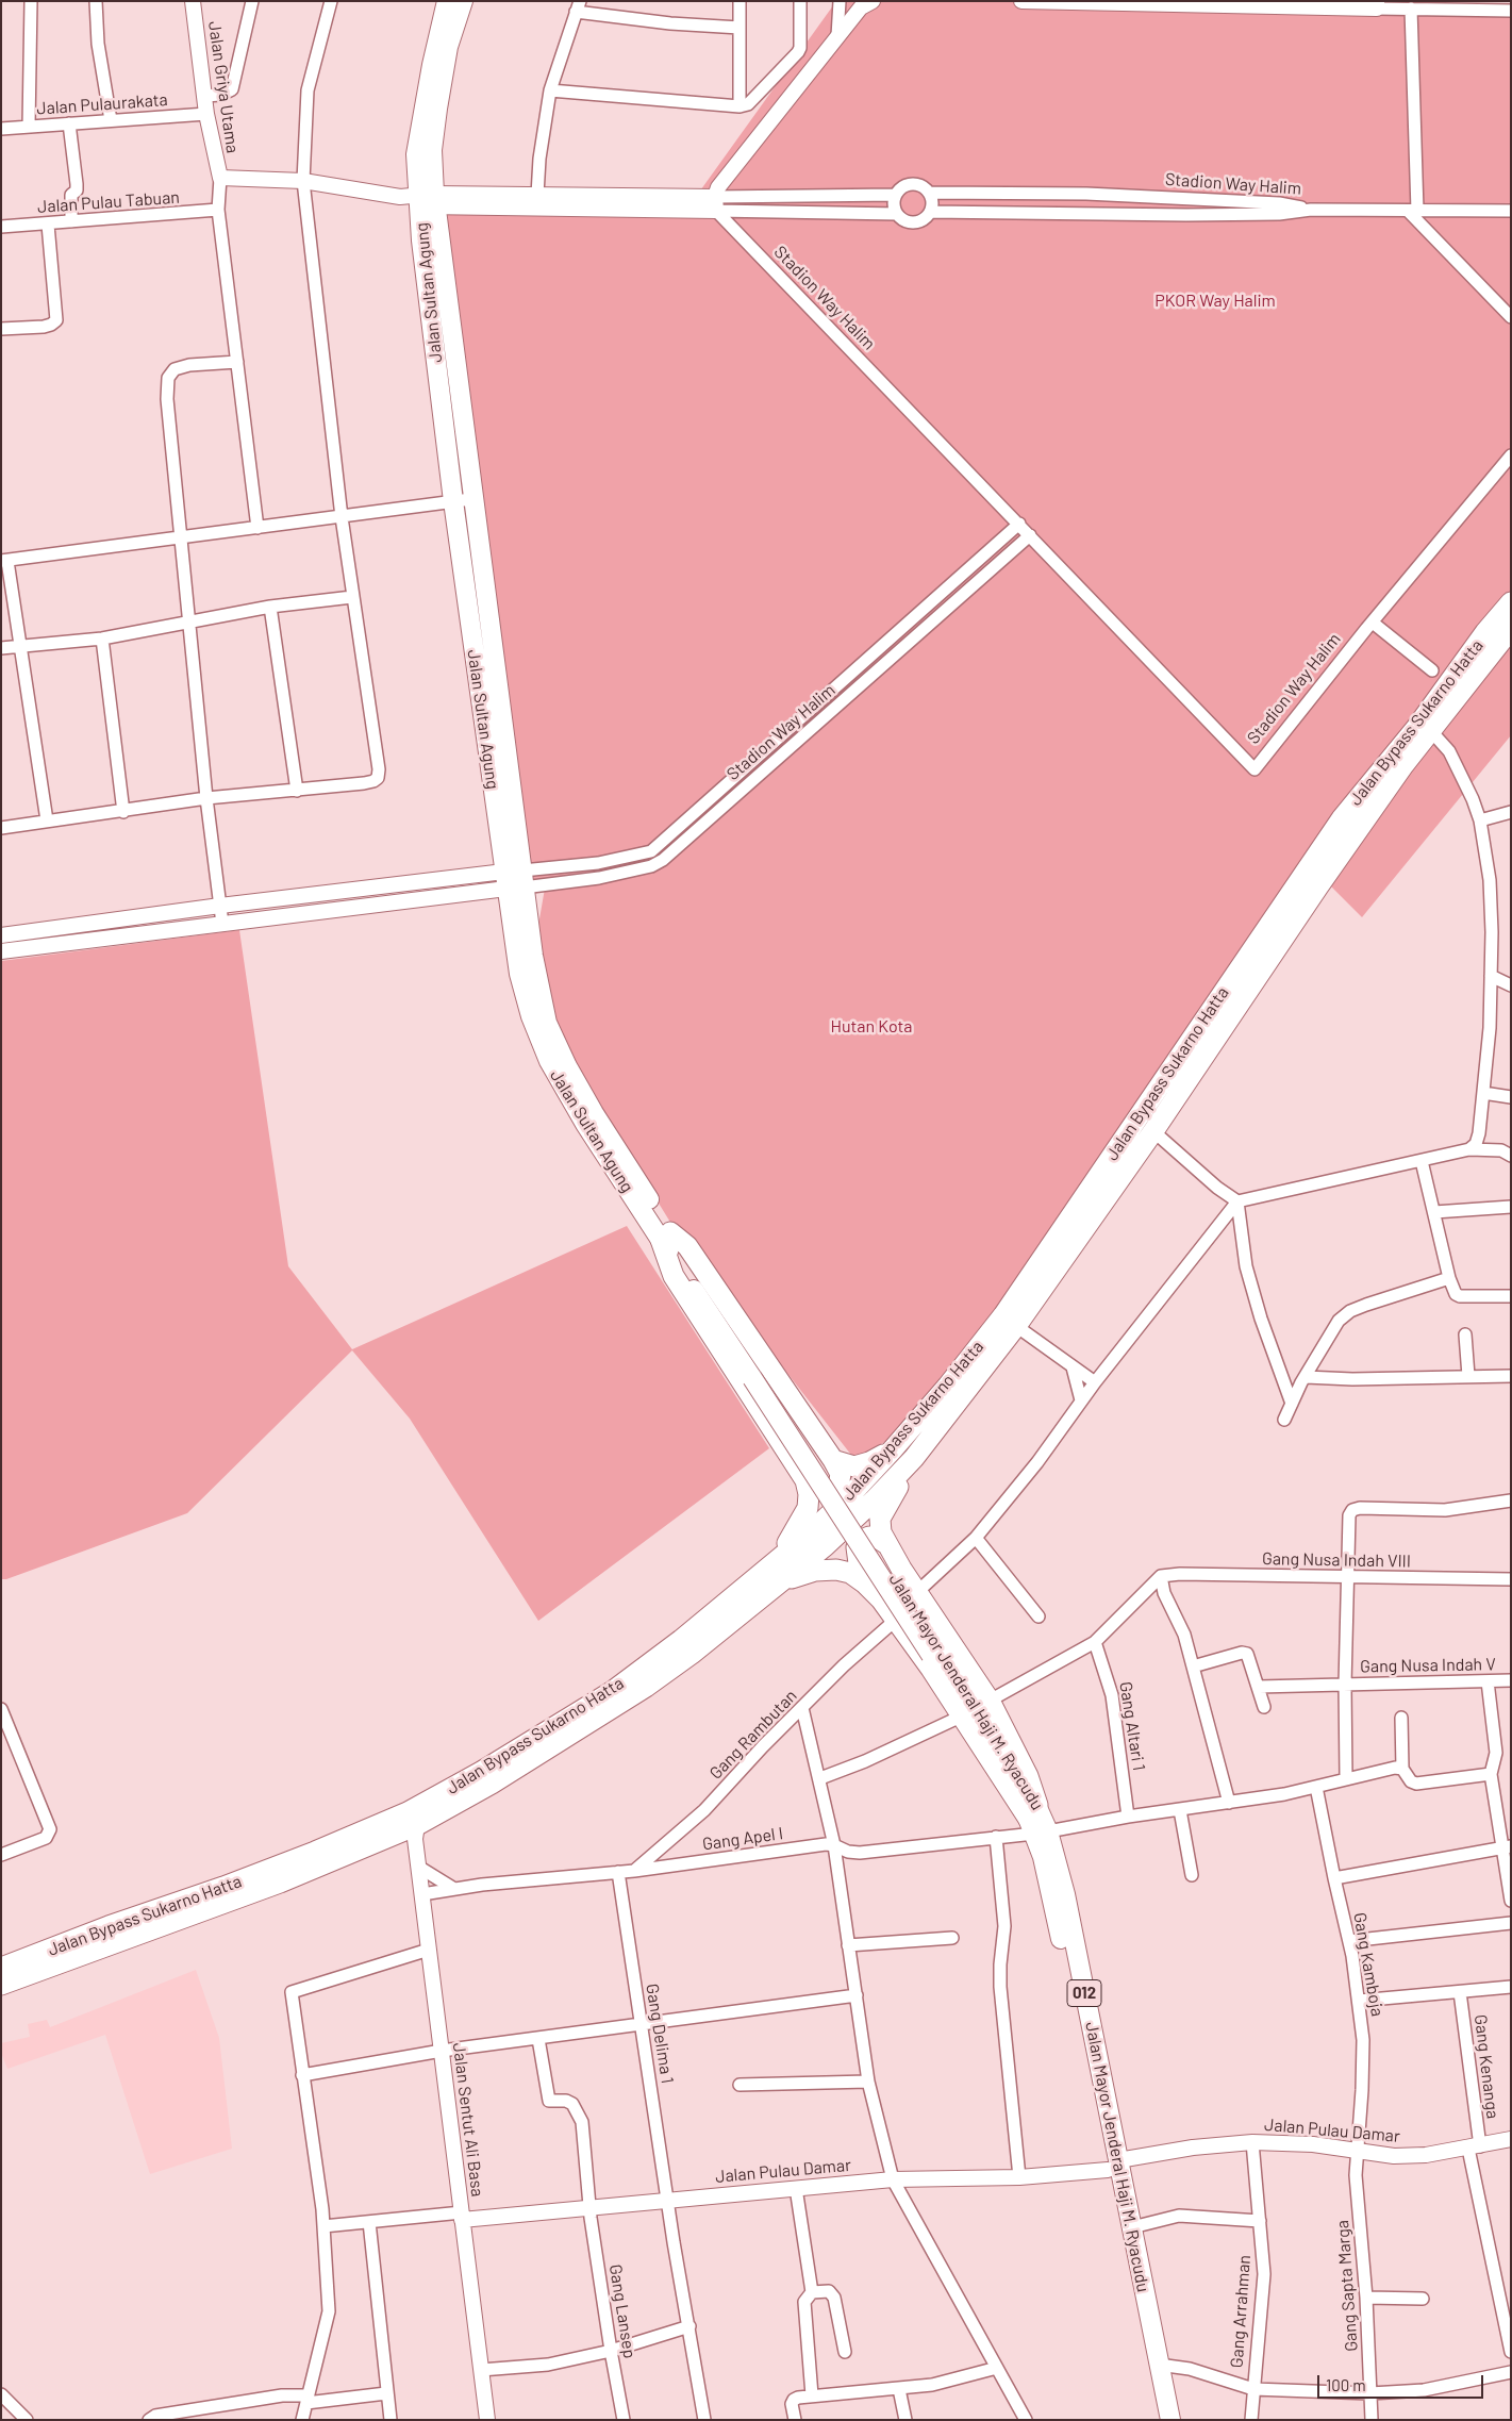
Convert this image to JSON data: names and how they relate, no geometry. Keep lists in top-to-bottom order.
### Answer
{
  "streets": {
    "highway": ["Jalan Bypass Sukarno Hatta"],
    "main road": ["Jalan Sultan Agung", "Jalan Mayor Jenderal Haji M. Ryacudu", "012"],
    "street": [
      "Jalan Griya Utama",
      "Jalan Pulaurakata",
      "Stadion Way Halim",
      "Jalan Pulau Tabuan",
      "Gang Nusa Indah VIII",
      "Gang Nusa Indah V",
      "Gang Altari 1",
      "Gang Rambutan",
      "Gang Apel I",
      "Gang Kamboja",
      "Gang Delima 1",
      "Gang Kenanga",
      "Jalan Sentut Ali Basa",
      "Jalan Pulau Damar",
      "Gang Sapta Marga",
      "Gang Lansep",
      "Gang Arrahman"
    ]
  },
  "crossings": [
    ["Jalan Griya Utama", "Jalan Pulaurakata"],
    ["Stadion Way Halim", "Jalan Sultan Agung"],
    ["Jalan Sultan Agung", "Jalan Mayor Jenderal Haji M. Ryacudu"],
    ["Jalan Bypass Sukarno Hatta", "Jalan Sentut Ali Basa"],
    ["Jalan Mayor Jenderal Haji M. Ryacudu", "Gang Apel I"],
    ["Jalan Mayor Jenderal Haji M. Ryacudu", "Jalan Pulau Damar"],
    ["Gang Altari 1", "Gang Apel I"],
    ["Gang Rambutan", "Gang Apel I"],
    ["Gang Apel I", "Gang Kamboja"],
    ["Gang Apel I", "Gang Delima 1"],
    ["Gang Apel I", "Jalan Sentut Ali Basa"],
    ["Gang Kamboja", "Jalan Pulau Damar"],
    ["Gang Kamboja", "Gang Sapta Marga"],
    ["Gang Delima 1", "Jalan Pulau Damar"],
    ["Gang Kenanga", "Jalan Pulau Damar"],
    ["Jalan Sentut Ali Basa", "Jalan Pulau Damar"],
    ["Jalan Pulau Damar", "Gang Sapta Marga"],
    ["Jalan Pulau Damar", "Gang Lansep"],
    ["Jalan Pulau Damar", "Gang Arrahman"]
  ],
  "parks": ["PKOR Way Halim", "Hutan Kota"],
  "scale_bar": "100 m"
}
